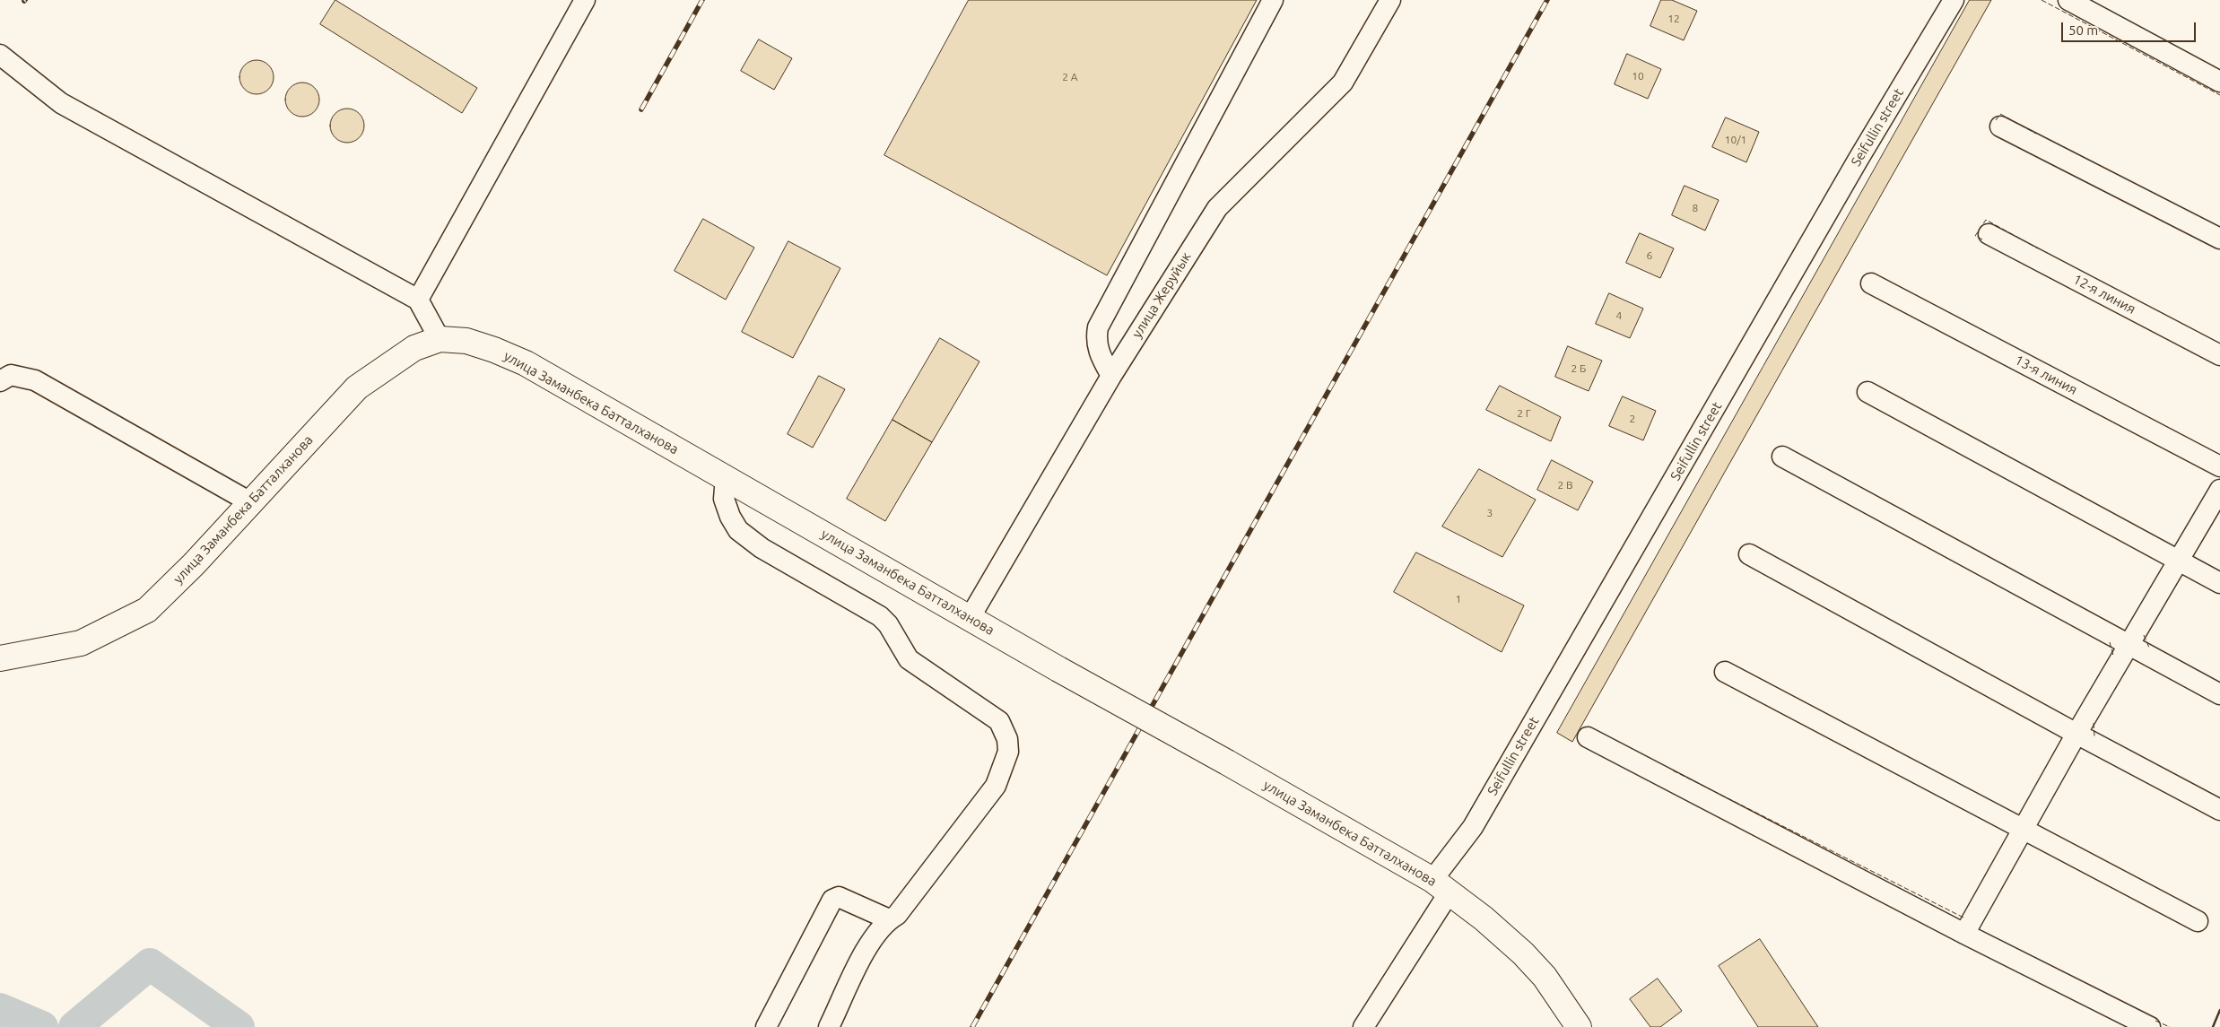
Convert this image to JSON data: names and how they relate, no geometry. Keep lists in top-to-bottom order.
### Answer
{
  "streets": {
    "main road": ["улица Заманбека Батталханова"],
    "street": [
      "Seifullin street",
      "12-я линия",
      "улица Жеруйык",
      "13-я линия"
    ]
  },
  "crossings": [
    ["Seifullin street", "улица Заманбека Батталханова"],
    ["улица Жеруйык", "улица Заманбека Батталханова"]
  ],
  "house_numbers": [
    "12",
    "10",
    "2 А",
    "10/1",
    "8",
    "6",
    "4",
    "2 Б",
    "2 Г",
    "2",
    "2 В",
    "3",
    "1"
  ],
  "scale_bar": "50 m"
}
